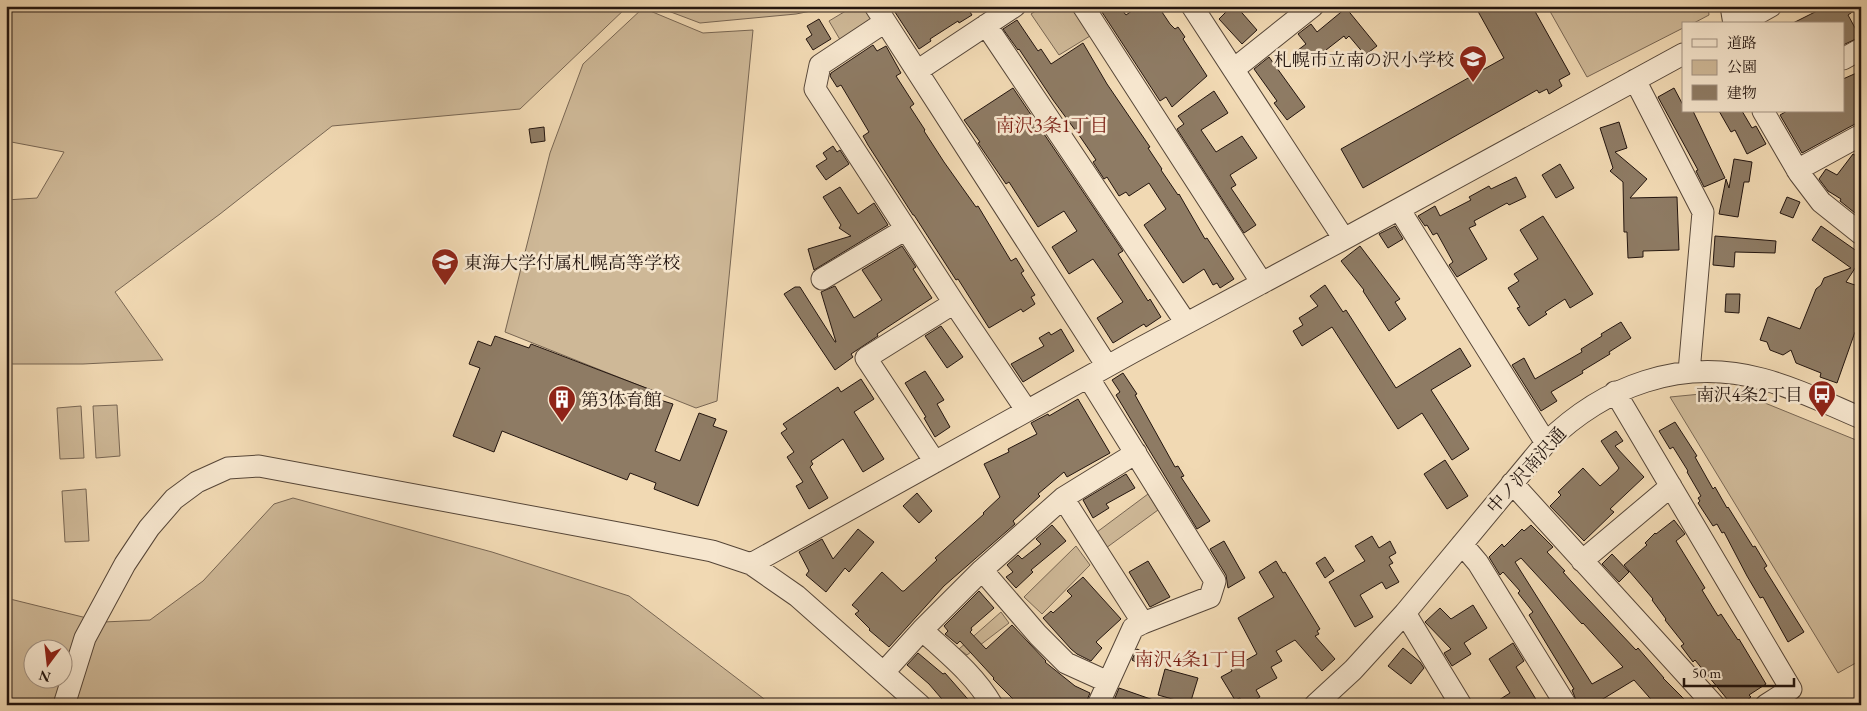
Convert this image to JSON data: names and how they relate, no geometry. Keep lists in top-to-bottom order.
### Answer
{
  "streets": {
    "street": ["中ノ沢南沢通"]
  },
  "districts": ["南沢3条1丁目", "南沢4条1丁目"],
  "places": {
    "school or university": ["札幌市立南の沢小学校", "東海大学付属札幌高等学校"],
    "bus stop": ["南沢4条2丁目"],
    "building": ["第3体育館"]
  },
  "legend": ["道路", "公園", "建物"],
  "scale_bar": "50 m",
  "north": "bottom"
}
